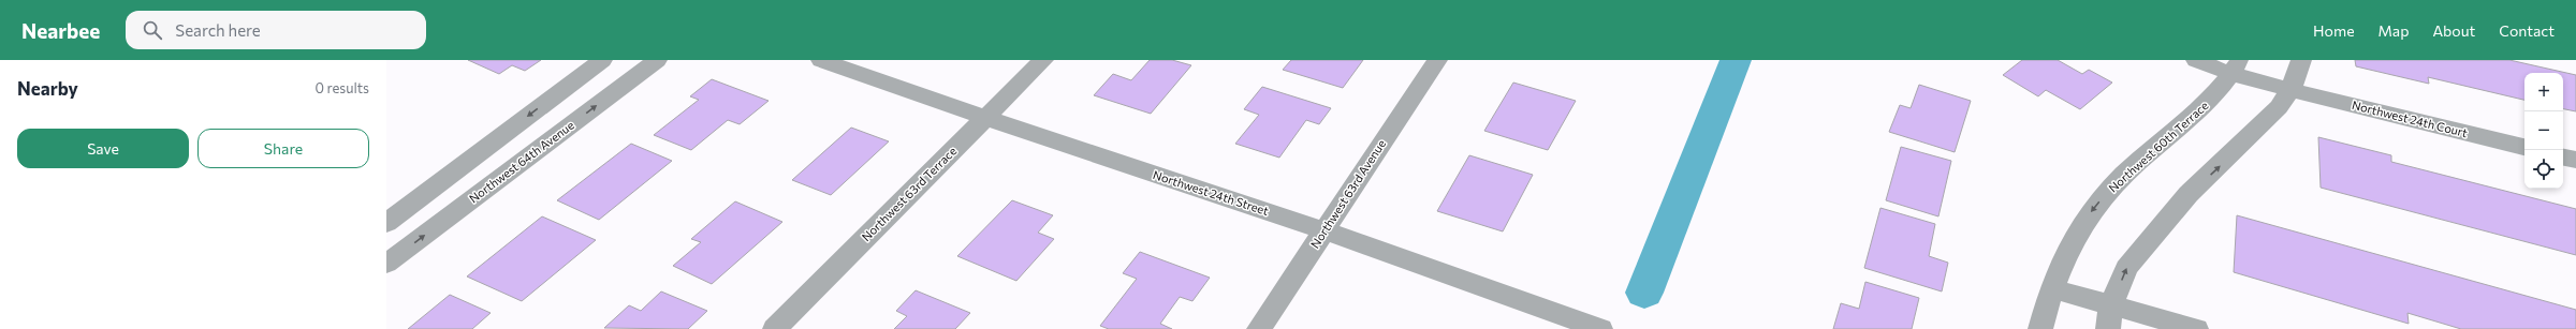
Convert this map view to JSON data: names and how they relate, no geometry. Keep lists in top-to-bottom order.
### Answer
{
  "streets": {
    "street": [
      "Northwest 24th Court",
      "Northwest 60th Terrace",
      "Northwest 64th Avenue",
      "Northwest 24th Street",
      "Northwest 63rd Terrace",
      "Northwest 63rd Avenue"
    ]
  },
  "crossings": [
    ["Northwest 24th Court", "Northwest 60th Terrace"],
    ["Northwest 24th Street", "Northwest 63rd Terrace"],
    ["Northwest 24th Street", "Northwest 63rd Avenue"]
  ],
  "page": {
    "header": "Nearbee",
    "search": "Search here",
    "nav": [
      "Home",
      "Map",
      "About",
      "Contact"
    ],
    "heading": ["Nearby", "0 results"],
    "map_buttons": ["+", "−"],
    "buttons": ["Save", "Share"]
  }
}
